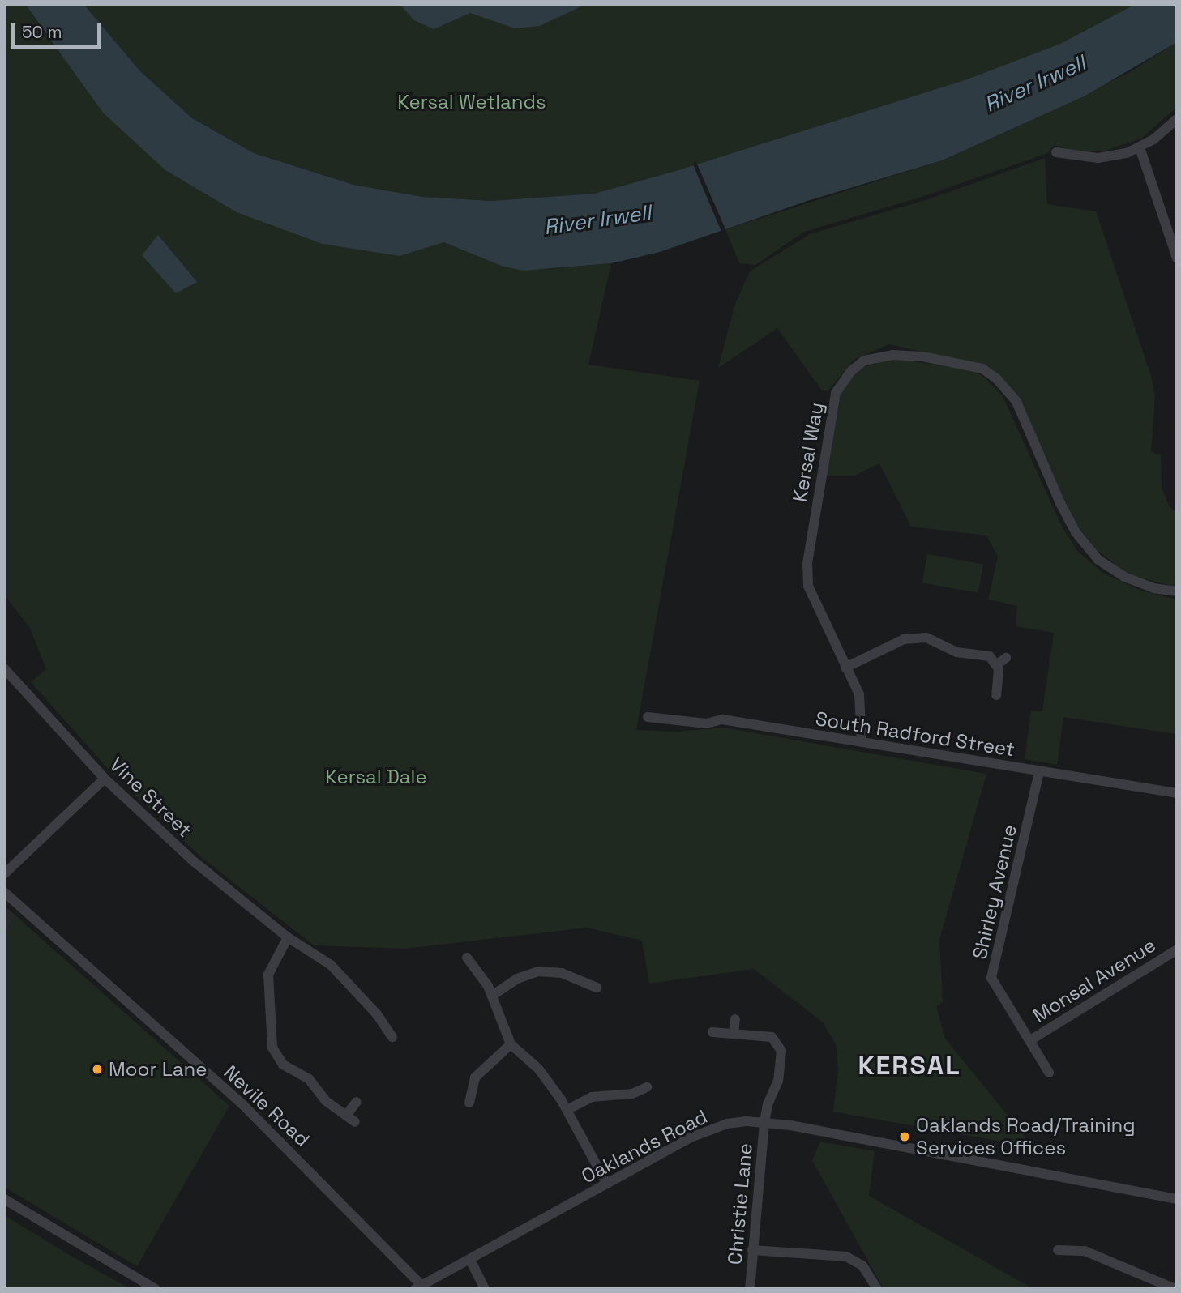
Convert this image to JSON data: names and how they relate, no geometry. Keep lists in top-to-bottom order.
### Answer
{
  "streets": {
    "street": [
      "Kersal Way",
      "South Radford Street",
      "Vine Street",
      "Shirley Avenue",
      "Monsal Avenue",
      "Nevile Road",
      "Oaklands Road",
      "Christie Lane"
    ]
  },
  "crossings": [
    ["Kersal Way", "South Radford Street"],
    ["South Radford Street", "Shirley Avenue"],
    ["Shirley Avenue", "Monsal Avenue"],
    ["Nevile Road", "Oaklands Road"],
    ["Oaklands Road", "Christie Lane"]
  ],
  "districts": ["KERSAL"],
  "water": ["River Irwell"],
  "parks": ["Kersal Wetlands", "Kersal Dale"],
  "places": ["Moor Lane", "Oaklands Road/Training Services Offices"],
  "scale_bar": "50 m"
}
